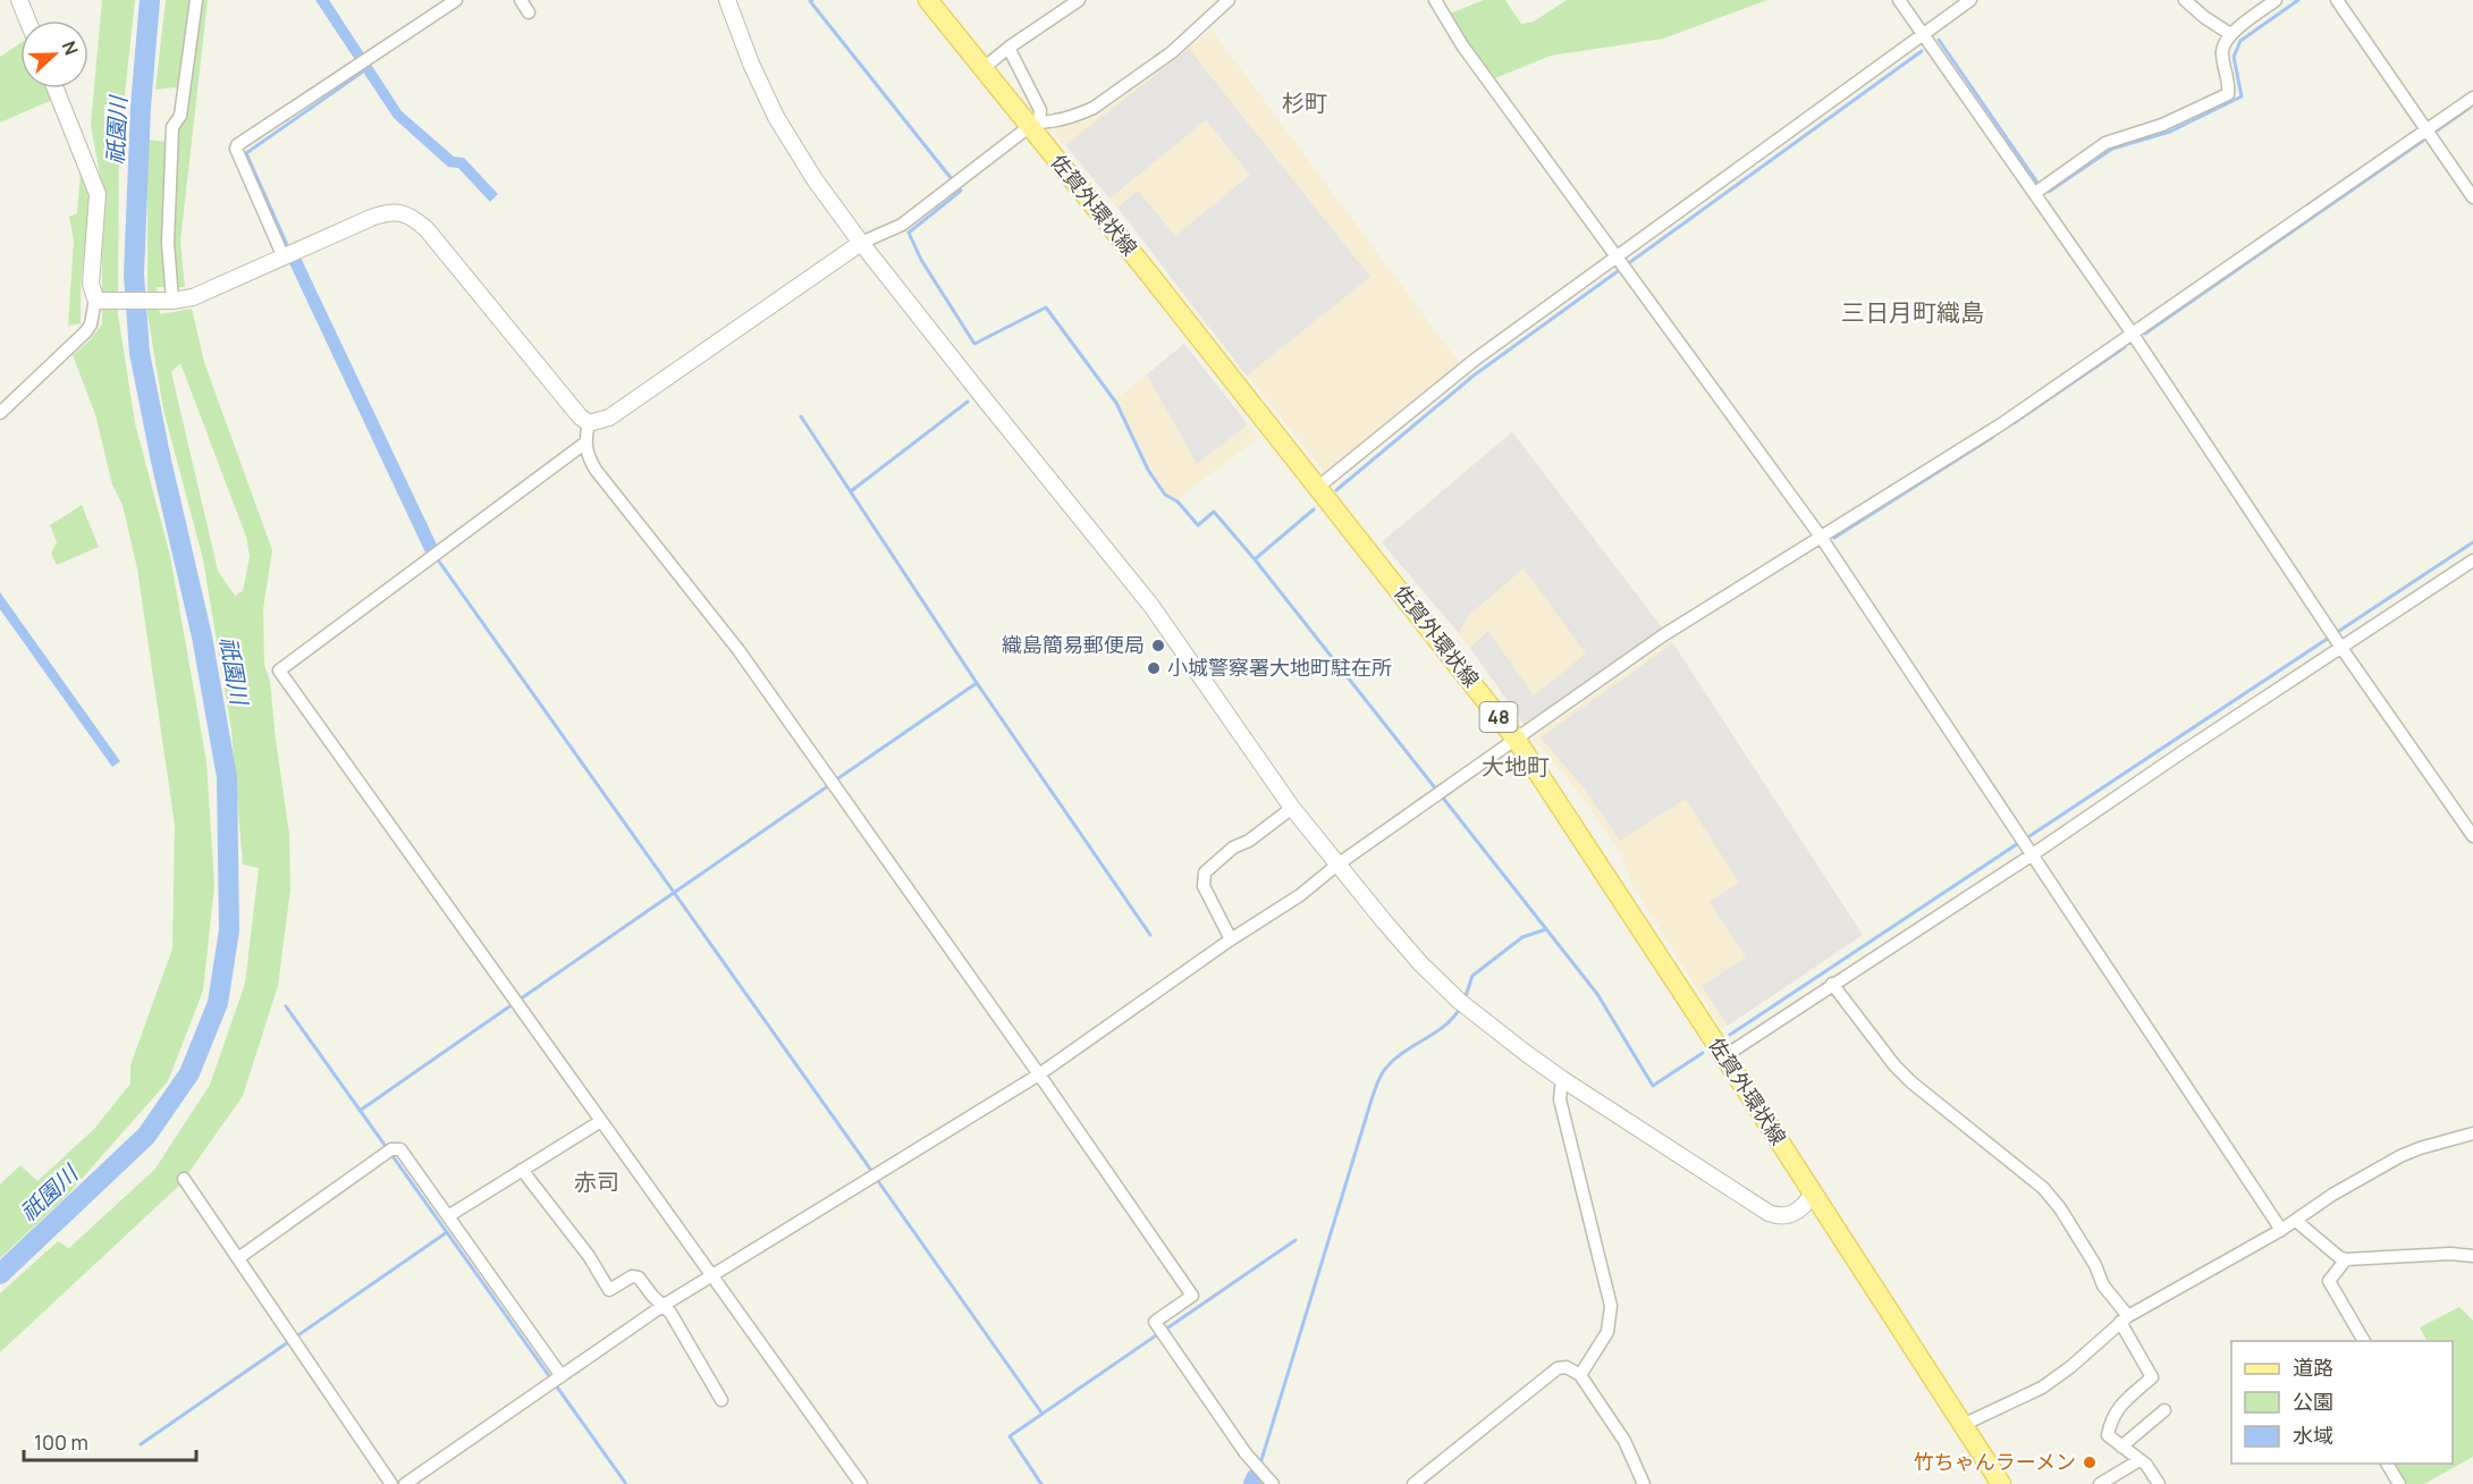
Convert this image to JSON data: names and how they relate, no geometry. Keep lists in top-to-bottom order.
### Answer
{
  "streets": {
    "main road": ["佐賀外環状線", "48"]
  },
  "districts": [
    "杉町",
    "三日月町織島",
    "大地町",
    "赤司"
  ],
  "water": ["祇園川"],
  "places": ["織島簡易郵便局", "小城警察署大地町駐在所", "竹ちゃんラーメン"],
  "legend": ["道路", "公園", "水域"],
  "scale_bar": "100 m",
  "north": "right"
}
